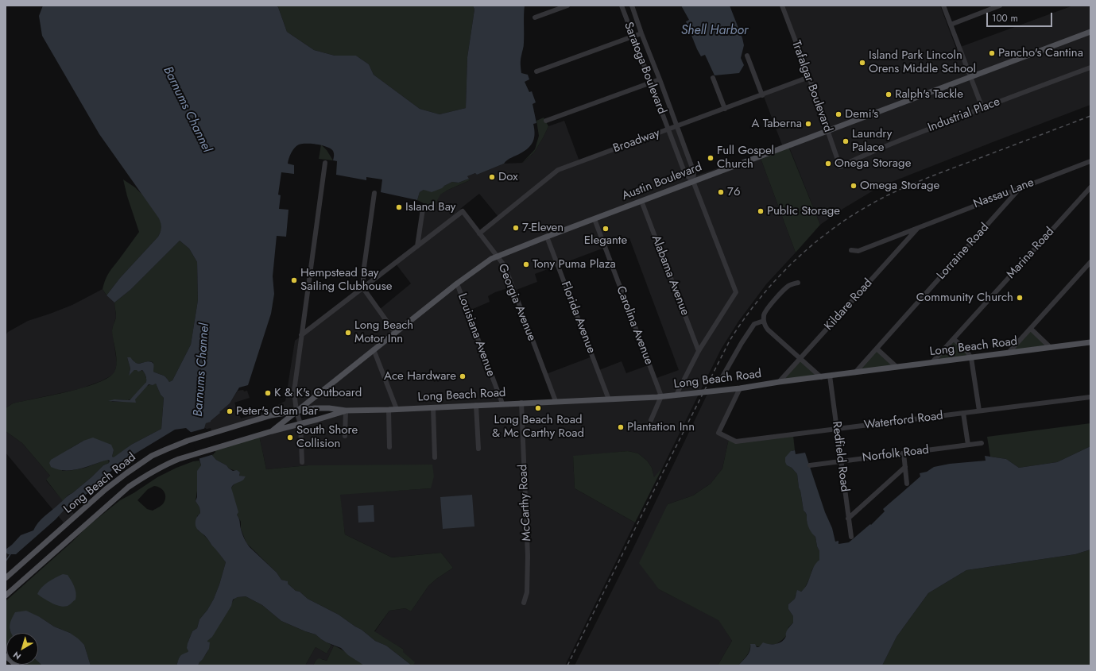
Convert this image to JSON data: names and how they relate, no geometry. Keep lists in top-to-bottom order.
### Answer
{
  "streets": {
    "main road": ["Austin Boulevard", "Long Beach Road"],
    "street": [
      "Saratoga Boulevard",
      "Trafalgar Boulevard",
      "Industrial Place",
      "Broadway",
      "Nassau Lane",
      "Lorraine Road",
      "Marina Road",
      "Alabama Avenue",
      "Georgia Avenue",
      "Kildare Road",
      "Florida Avenue",
      "Carolina Avenue",
      "Louisiana Avenue",
      "Waterford Road",
      "Norfolk Road",
      "Redfield Road",
      "McCarthy Road"
    ]
  },
  "crossings": [
    ["Saratoga Boulevard", "Broadway"],
    ["Saratoga Boulevard", "Austin Boulevard"],
    ["Saratoga Boulevard", "Alabama Avenue"],
    ["Trafalgar Boulevard", "Industrial Place"],
    ["Trafalgar Boulevard", "Broadway"],
    ["Trafalgar Boulevard", "Austin Boulevard"],
    ["Broadway", "Georgia Avenue"],
    ["Austin Boulevard", "Alabama Avenue"],
    ["Austin Boulevard", "Georgia Avenue"],
    ["Austin Boulevard", "Florida Avenue"],
    ["Austin Boulevard", "Carolina Avenue"],
    ["Austin Boulevard", "Louisiana Avenue"],
    ["Austin Boulevard", "Long Beach Road"],
    ["Nassau Lane", "Lorraine Road"],
    ["Nassau Lane", "Kildare Road"],
    ["Lorraine Road", "Long Beach Road"],
    ["Marina Road", "Long Beach Road"],
    ["Georgia Avenue", "Long Beach Road"],
    ["Kildare Road", "Long Beach Road"],
    ["Florida Avenue", "Long Beach Road"],
    ["Carolina Avenue", "Long Beach Road"],
    ["Louisiana Avenue", "Long Beach Road"],
    ["Long Beach Road", "Waterford Road"],
    ["Long Beach Road", "Redfield Road"],
    ["Long Beach Road", "McCarthy Road"],
    ["Waterford Road", "Redfield Road"],
    ["Norfolk Road", "Redfield Road"]
  ],
  "water": ["Shell Harbor", "Barnums Channel"],
  "places": [
    "Pancho's Cantina",
    "Island Park Lincoln Orens Middle School",
    "Ralph's Tackle",
    "Demi's",
    "A Taberna",
    "Laundry Palace",
    "Full Gospel Church",
    "Onega Storage",
    "Dox",
    "Omega Storage",
    "76",
    "Island Bay",
    "Public Storage",
    "7-Eleven",
    "Elegante",
    "Tony Puma Plaza",
    "Hempstead Bay Sailing Clubhouse",
    "Community Church",
    "Long Beach Motor Inn",
    "Ace Hardware",
    "K & K's Outboard",
    "Long Beach Road & Mc Carthy Road",
    "Peter's Clam Bar",
    "Plantation Inn",
    "South Shore Collision"
  ],
  "scale_bar": "100 m",
  "north": "bottom left"
}
